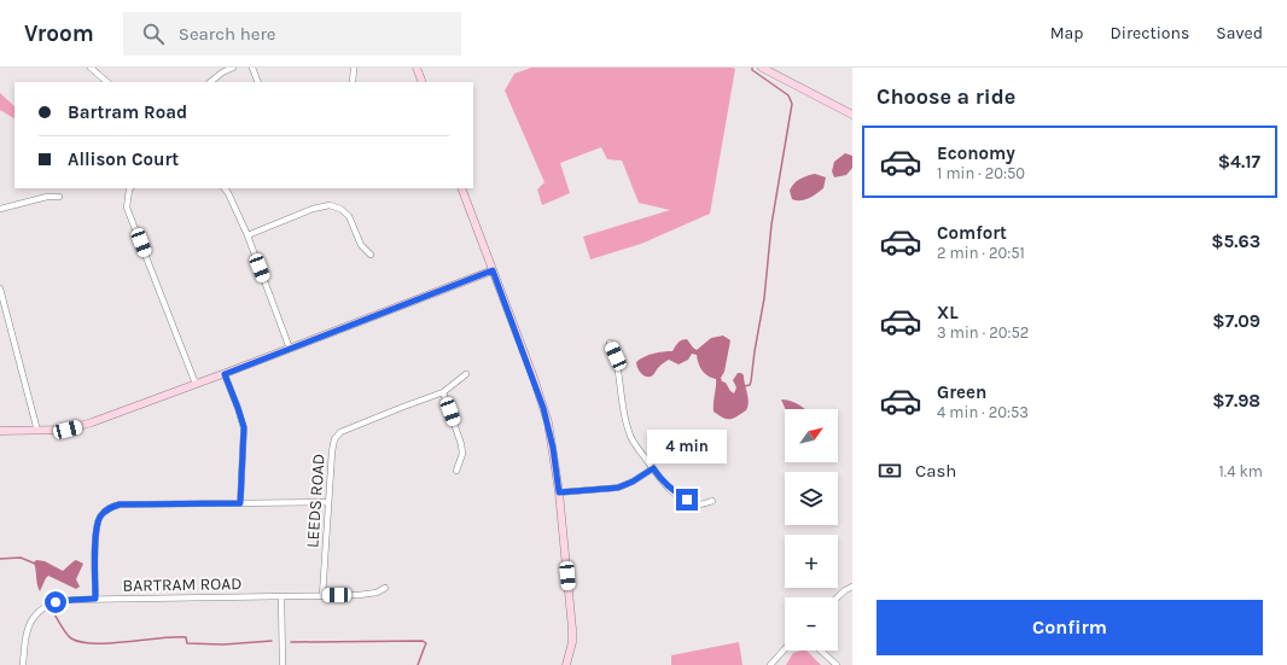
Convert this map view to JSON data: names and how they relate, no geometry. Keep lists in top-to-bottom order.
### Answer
{
  "streets": {
    "street": ["LEEDS ROAD", "BARTRAM ROAD"]
  },
  "crossings": [
    ["LEEDS ROAD", "BARTRAM ROAD"]
  ],
  "north": "top right",
  "page": {
    "header": "Vroom",
    "search": "Search here",
    "nav": ["Map", "Directions", "Saved"],
    "heading": "Choose a ride",
    "banner": ["Bartram Road", "Allison Court"],
    "list": [
      {
        "name": "Economy",
        "note": "1 min · 20:50",
        "value": "$4.17"
      },
      {
        "name": "Comfort",
        "note": "2 min · 20:51",
        "value": "$5.63"
      },
      {
        "name": "XL",
        "note": "3 min · 20:52",
        "value": "$7.09"
      },
      {
        "name": "Green",
        "note": "4 min · 20:53",
        "value": "$7.98"
      }
    ],
    "map_buttons": ["+", "−"],
    "bubble": "4 min",
    "pay": ["Cash", "1.4 km"],
    "buttons": "Confirm"
  }
}
